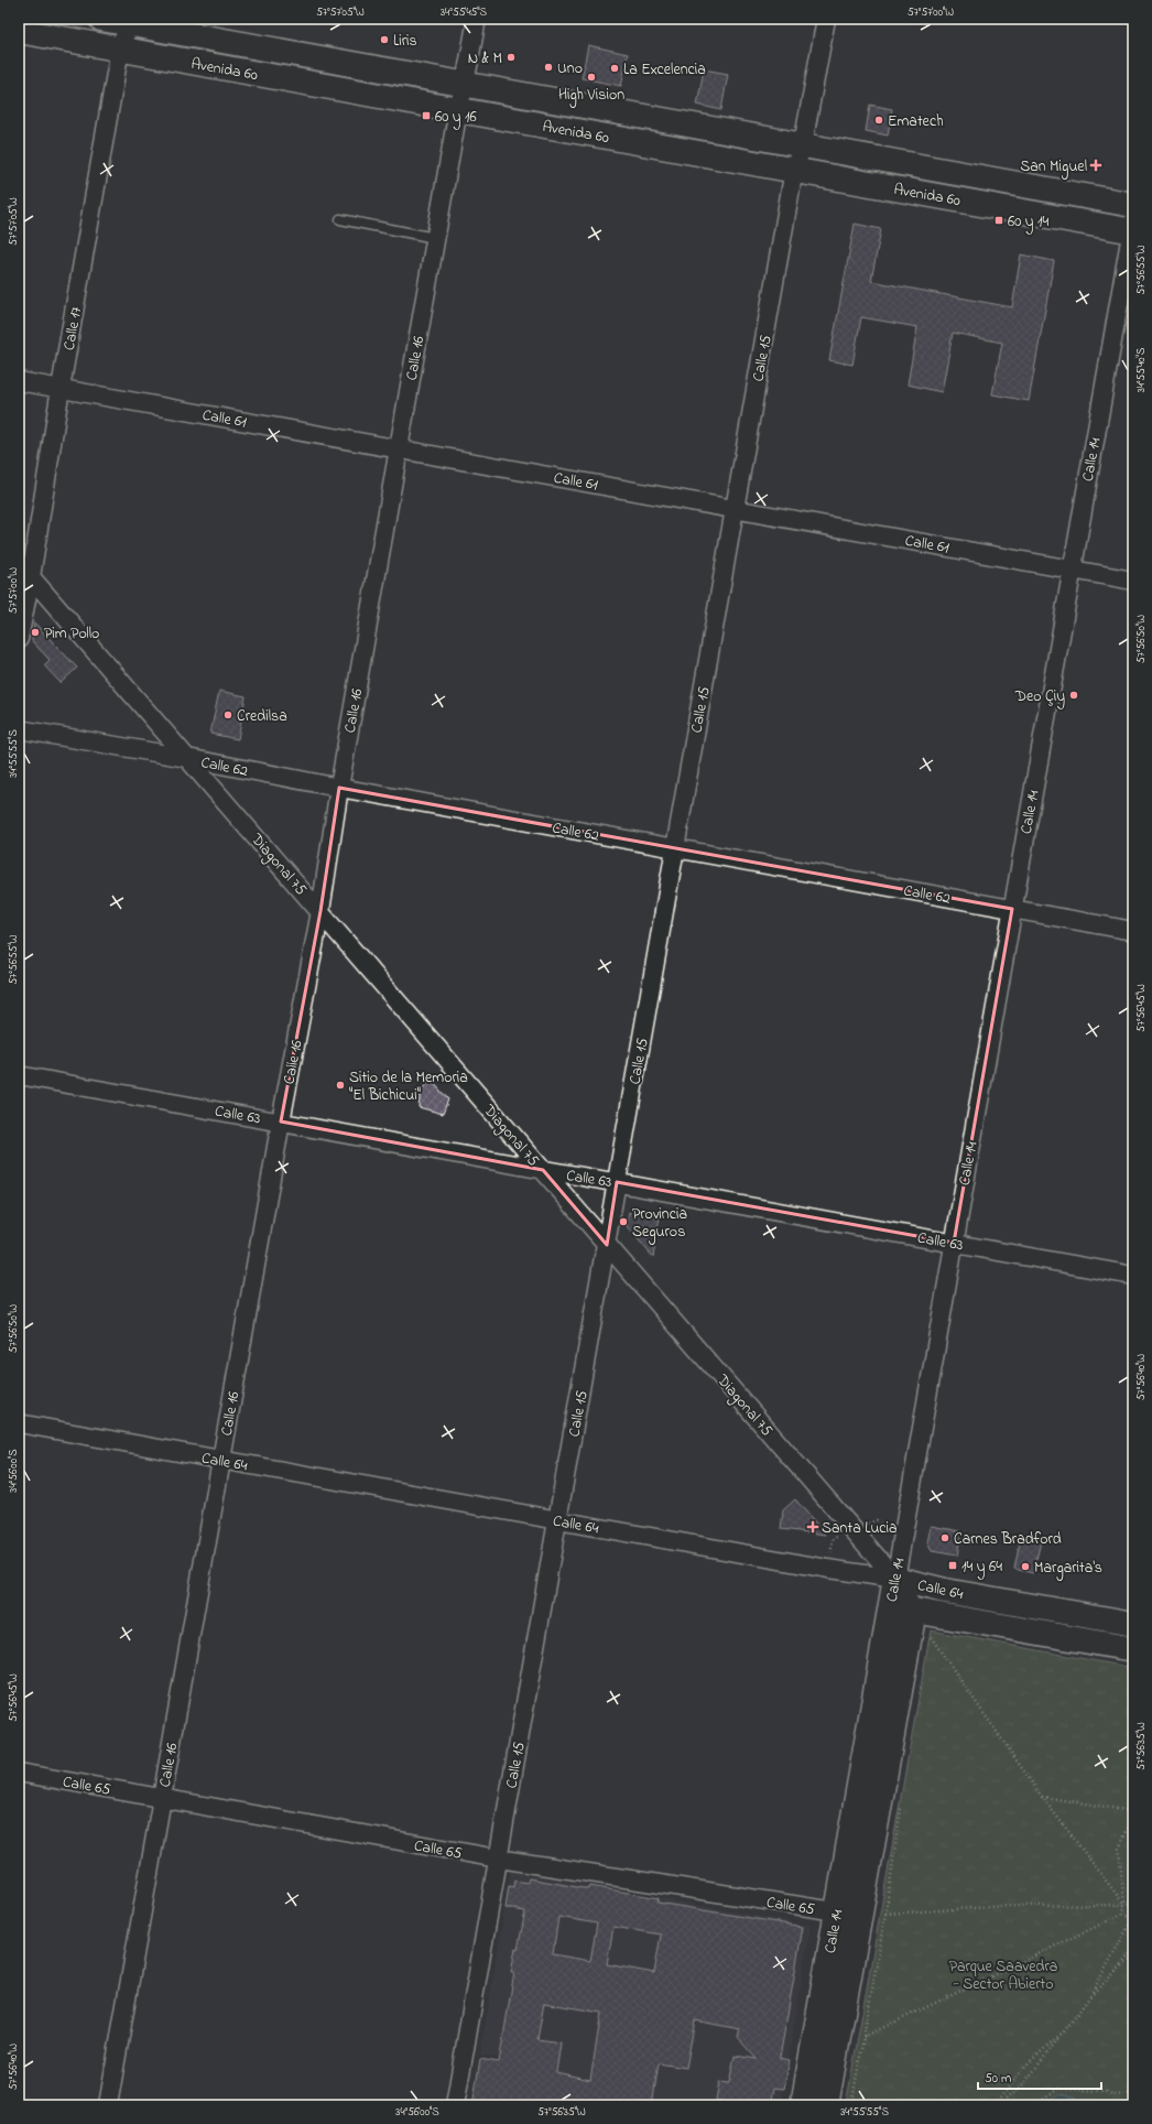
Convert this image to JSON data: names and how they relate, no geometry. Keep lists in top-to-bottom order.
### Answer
{
  "streets": {
    "main road": ["Avenida 60", "Calle 14", "Calle 64"],
    "street": [
      "Calle 17",
      "Calle 16",
      "Calle 15",
      "Calle 61",
      "Calle 62",
      "Diagonal 75",
      "Calle 63",
      "Calle 65"
    ]
  },
  "crossings": [
    ["Avenida 60", "Calle 17"],
    ["Avenida 60", "Calle 16"],
    ["Avenida 60", "Calle 15"],
    ["Avenida 60", "Calle 14"],
    ["Calle 17", "Calle 61"],
    ["Calle 17", "Diagonal 75"],
    ["Calle 16", "Calle 61"],
    ["Calle 16", "Calle 62"],
    ["Calle 16", "Diagonal 75"],
    ["Calle 16", "Calle 63"],
    ["Calle 16", "Calle 64"],
    ["Calle 16", "Calle 65"],
    ["Calle 15", "Calle 61"],
    ["Calle 15", "Calle 62"],
    ["Calle 15", "Diagonal 75"],
    ["Calle 15", "Calle 63"],
    ["Calle 15", "Calle 64"],
    ["Calle 15", "Calle 65"],
    ["Calle 61", "Calle 14"],
    ["Calle 14", "Calle 62"],
    ["Calle 14", "Diagonal 75"],
    ["Calle 14", "Calle 63"],
    ["Calle 14", "Calle 64"],
    ["Calle 14", "Calle 65"],
    ["Calle 62", "Diagonal 75"],
    ["Diagonal 75", "Calle 63"],
    ["Diagonal 75", "Calle 64"]
  ],
  "parks": ["Parque Saavedra - Sector Abierto"],
  "places": {
    "other": [
      "Liris",
      "N & M",
      "Uno",
      "La Excelencia",
      "High Vision",
      "Ematech",
      "Pim Pollo",
      "Deo Çiy",
      "Credilsa",
      "Sitio de la Memoria \"El Bichicui\"",
      "Provincia Seguros",
      "Carnes Bradford",
      "Margarita's"
    ],
    "transit": ["60 y 16", "60 y 14", "14 y 64"],
    "health": ["San Miguel", "Santa Lucia"]
  },
  "scale_bar": "50 m",
  "coordinates": [
    "57°57'05\"W",
    "34°55'45\"S",
    "57°57'00\"W",
    "57°56'55\"W",
    "34°55'40\"S",
    "57°56'50\"W",
    "34°55'55\"S",
    "57°56'45\"W",
    "57°56'40\"W",
    "34°56'00\"S",
    "57°56'35\"W"
  ]
}
